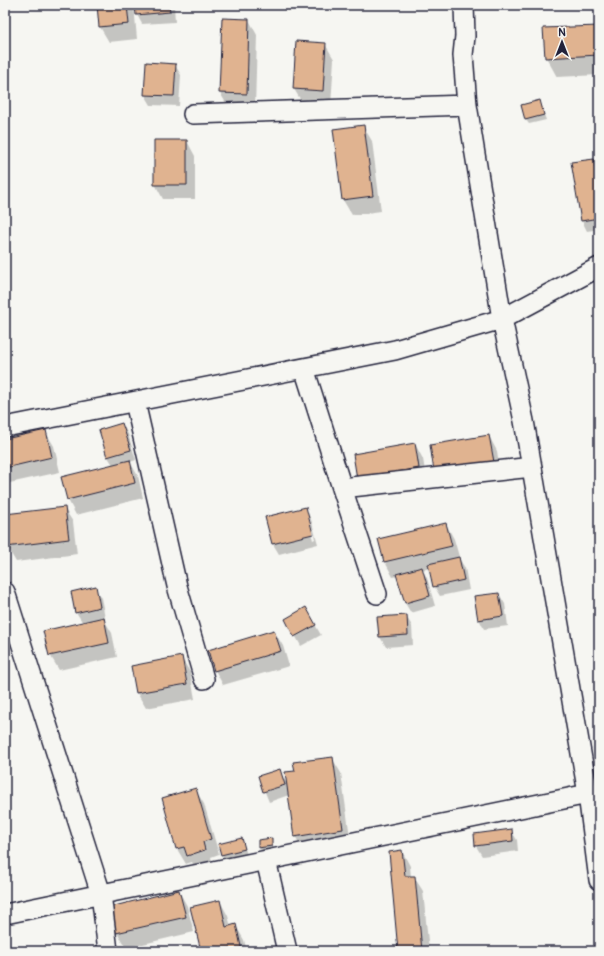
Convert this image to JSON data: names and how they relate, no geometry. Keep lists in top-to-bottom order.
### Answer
{
  "north": "top"
}
